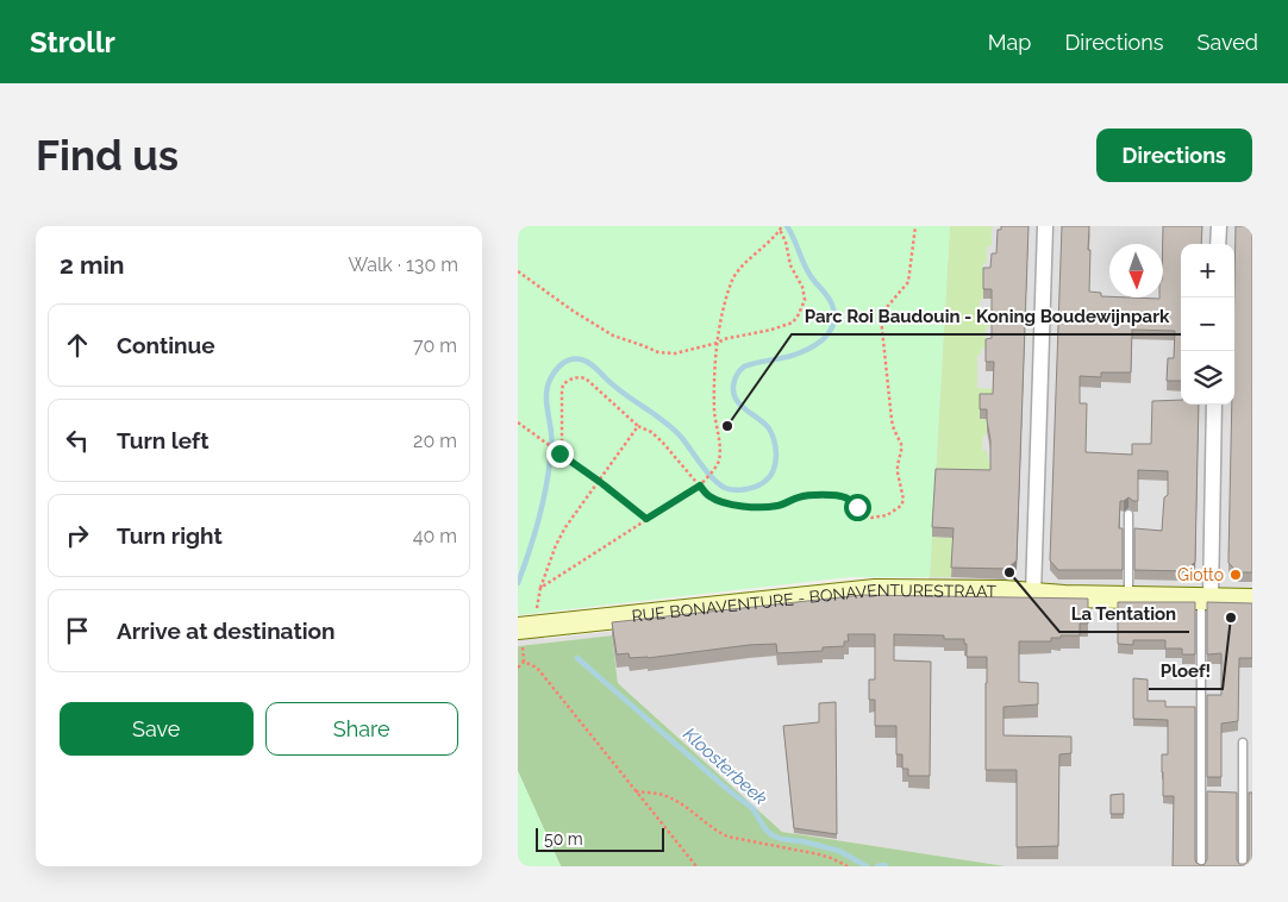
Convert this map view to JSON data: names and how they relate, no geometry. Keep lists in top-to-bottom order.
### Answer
{
  "streets": {
    "street": ["RUE BONAVENTURE - BONAVENTURESTRAAT"]
  },
  "water": ["Kloosterbeek"],
  "places": [
    "Parc Roi Baudouin - Koning Boudewijnpark",
    "La Tentation",
    "Giotto",
    "Ploef!"
  ],
  "scale_bar": "50 m",
  "north": "bottom",
  "page": {
    "header": "Strollr",
    "nav": ["Map", "Directions", "Saved"],
    "buttons": [
      "Directions",
      ["Save", "Share"]
    ],
    "title": "Find us",
    "heading": ["2 min", "Walk · 130 m"],
    "map_buttons": ["+", "−"],
    "list": [
      ["Continue", "70 m"],
      ["Turn left", "20 m"],
      ["Turn right", "40 m"],
      "Arrive at destination"
    ],
    "scale": "50 m"
  }
}
